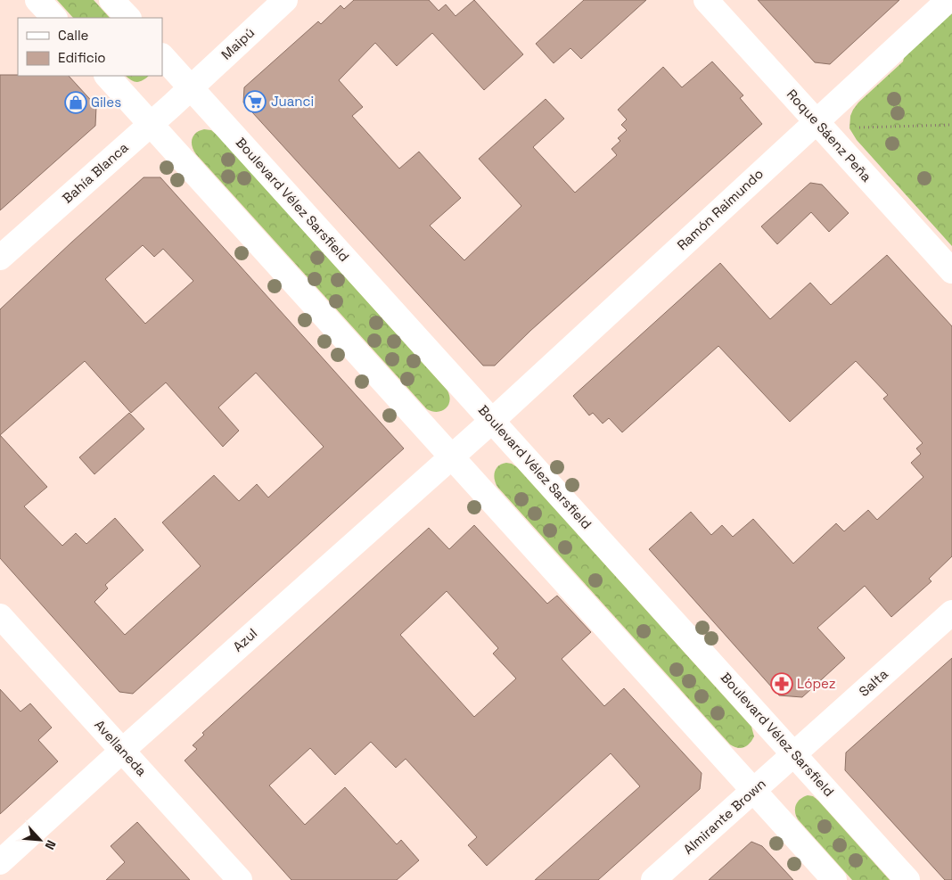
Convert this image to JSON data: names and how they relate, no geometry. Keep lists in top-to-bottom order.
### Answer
{
  "streets": {
    "street": [
      "Maipú",
      "Roque Sáenz Peña",
      "Bahía Blanca",
      "Boulevard Vélez Sarsfield",
      "Ramón Raimundo",
      "Azul",
      "Salta",
      "Avellaneda",
      "Almirante Brown"
    ]
  },
  "crossings": [
    ["Maipú", "Bahía Blanca"],
    ["Maipú", "Boulevard Vélez Sarsfield"],
    ["Roque Sáenz Peña", "Ramón Raimundo"],
    ["Bahía Blanca", "Boulevard Vélez Sarsfield"],
    ["Boulevard Vélez Sarsfield", "Ramón Raimundo"],
    ["Boulevard Vélez Sarsfield", "Azul"],
    ["Boulevard Vélez Sarsfield", "Salta"],
    ["Boulevard Vélez Sarsfield", "Almirante Brown"],
    ["Ramón Raimundo", "Azul"],
    ["Azul", "Avellaneda"],
    ["Salta", "Almirante Brown"]
  ],
  "places": {
    "supermarket": ["Juanci"],
    "shop": ["Giles"],
    "pharmacy": ["López"]
  },
  "legend": ["Calle", "Edificio"],
  "north": "bottom right"
}
